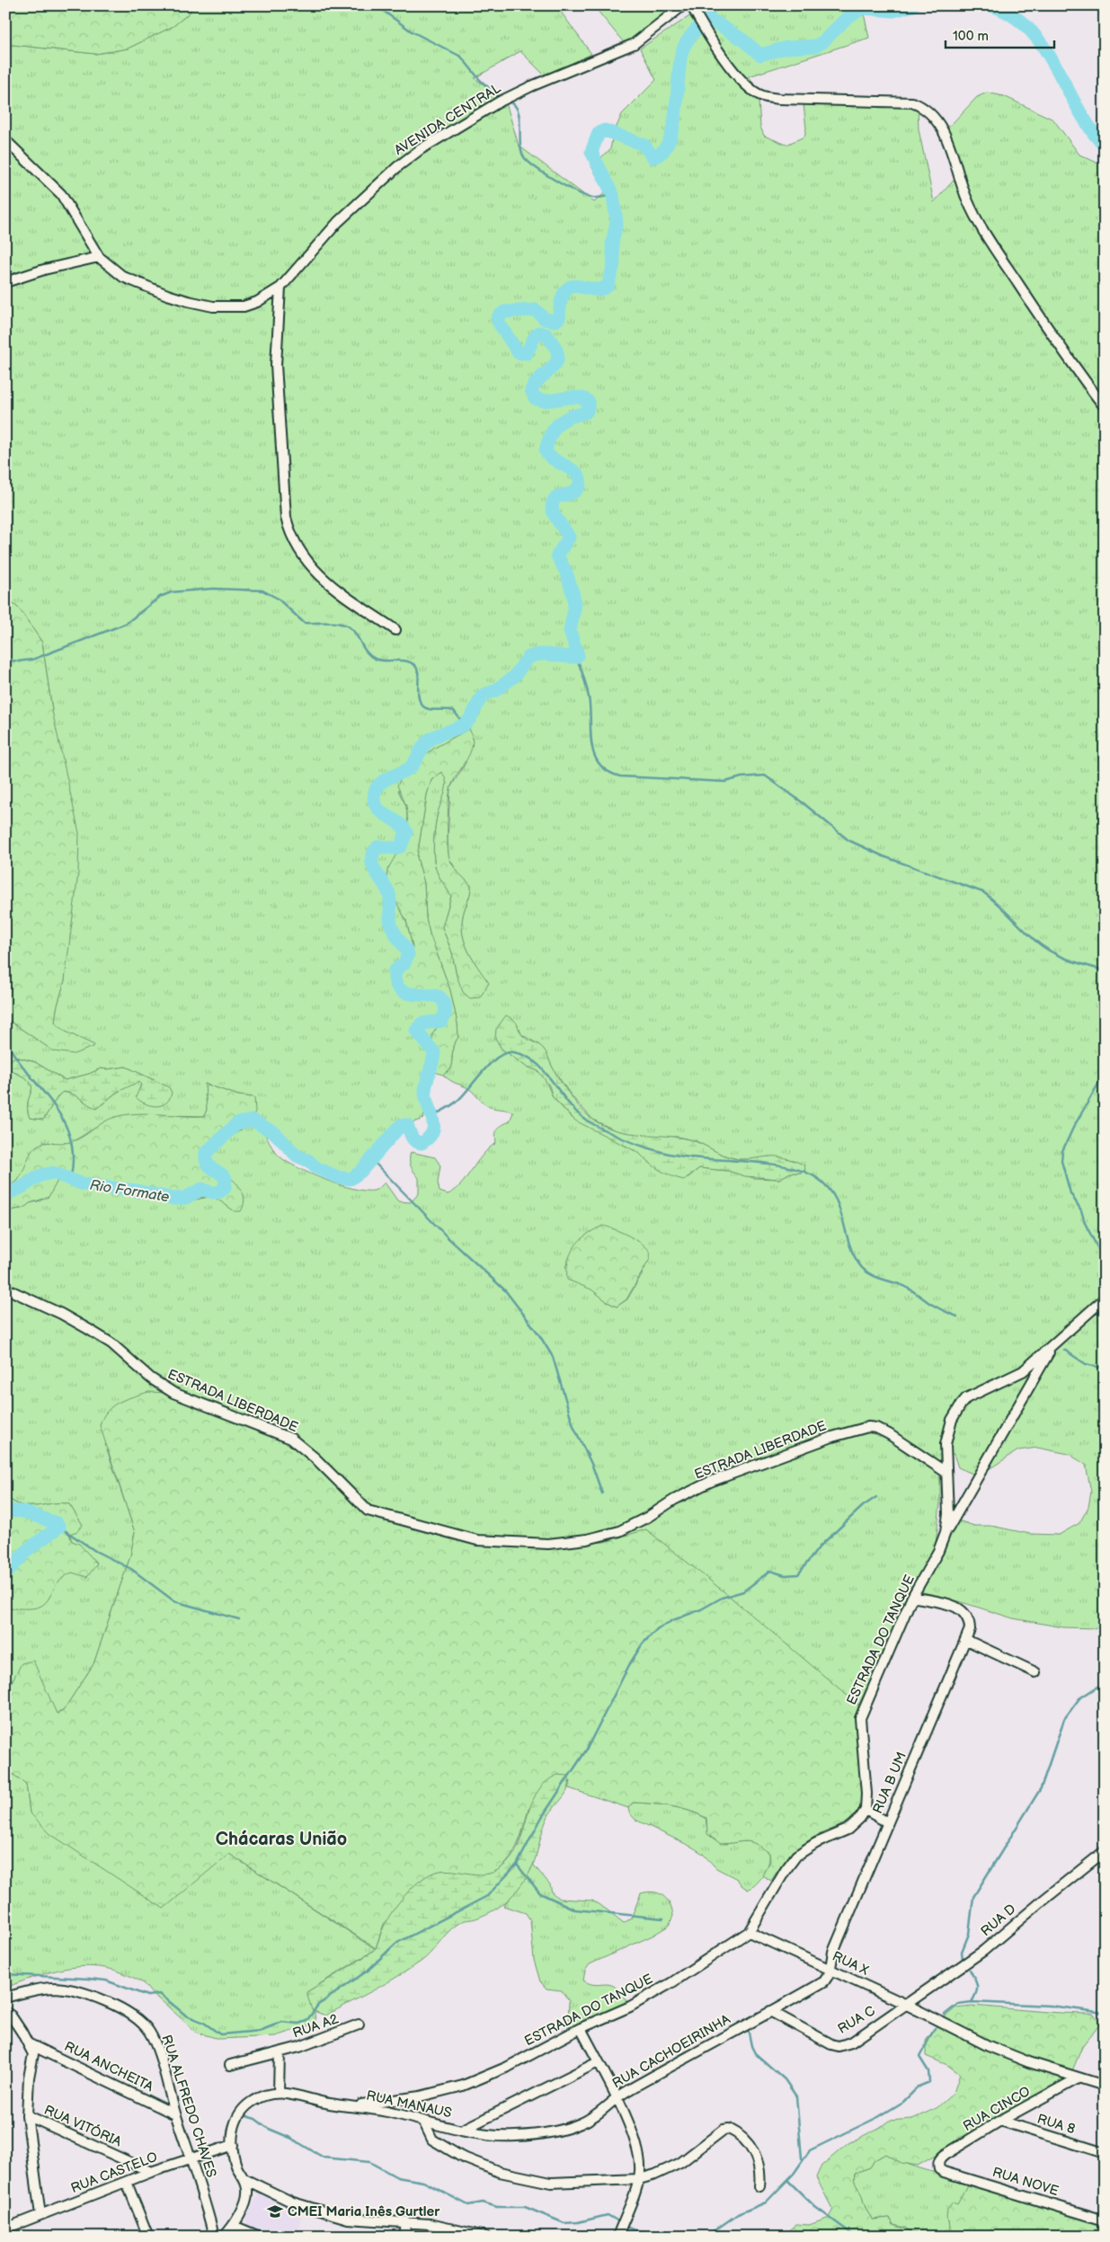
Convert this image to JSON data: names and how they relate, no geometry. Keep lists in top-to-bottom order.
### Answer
{
  "streets": {
    "street": [
      "AVENIDA CENTRAL",
      "ESTRADA LIBERDADE",
      "ESTRADA DO TANQUE",
      "RUA B UM",
      "RUA D",
      "RUA X",
      "RUA C",
      "RUA A2",
      "RUA CACHOEIRINHA",
      "RUA ANCHEITA",
      "RUA MANAUS",
      "RUA ALFREDO CHAVES",
      "RUA CINCO",
      "RUA 8",
      "RUA VITÓRIA",
      "RUA CASTELO",
      "RUA NOVE"
    ]
  },
  "crossings": [
    ["ESTRADA LIBERDADE", "ESTRADA DO TANQUE"],
    ["ESTRADA DO TANQUE", "RUA B UM"],
    ["ESTRADA DO TANQUE", "RUA X"],
    ["ESTRADA DO TANQUE", "RUA MANAUS"],
    ["RUA B UM", "RUA X"],
    ["RUA B UM", "RUA CACHOEIRINHA"],
    ["RUA D", "RUA X"],
    ["RUA D", "RUA C"],
    ["RUA X", "RUA C"],
    ["RUA X", "RUA CACHOEIRINHA"],
    ["RUA X", "RUA CINCO"],
    ["RUA C", "RUA CACHOEIRINHA"],
    ["RUA A2", "RUA MANAUS"],
    ["RUA CACHOEIRINHA", "RUA MANAUS"],
    ["RUA ANCHEITA", "RUA ALFREDO CHAVES"],
    ["RUA MANAUS", "RUA CASTELO"],
    ["RUA ALFREDO CHAVES", "RUA CASTELO"],
    ["RUA CINCO", "RUA 8"],
    ["RUA CINCO", "RUA NOVE"],
    ["RUA VITÓRIA", "RUA CASTELO"]
  ],
  "districts": ["Chácaras União"],
  "water": ["Rio Formate"],
  "places": {
    "school or university": ["CMEI Maria Inês Gurtler"]
  },
  "scale_bar": "100 m"
}
